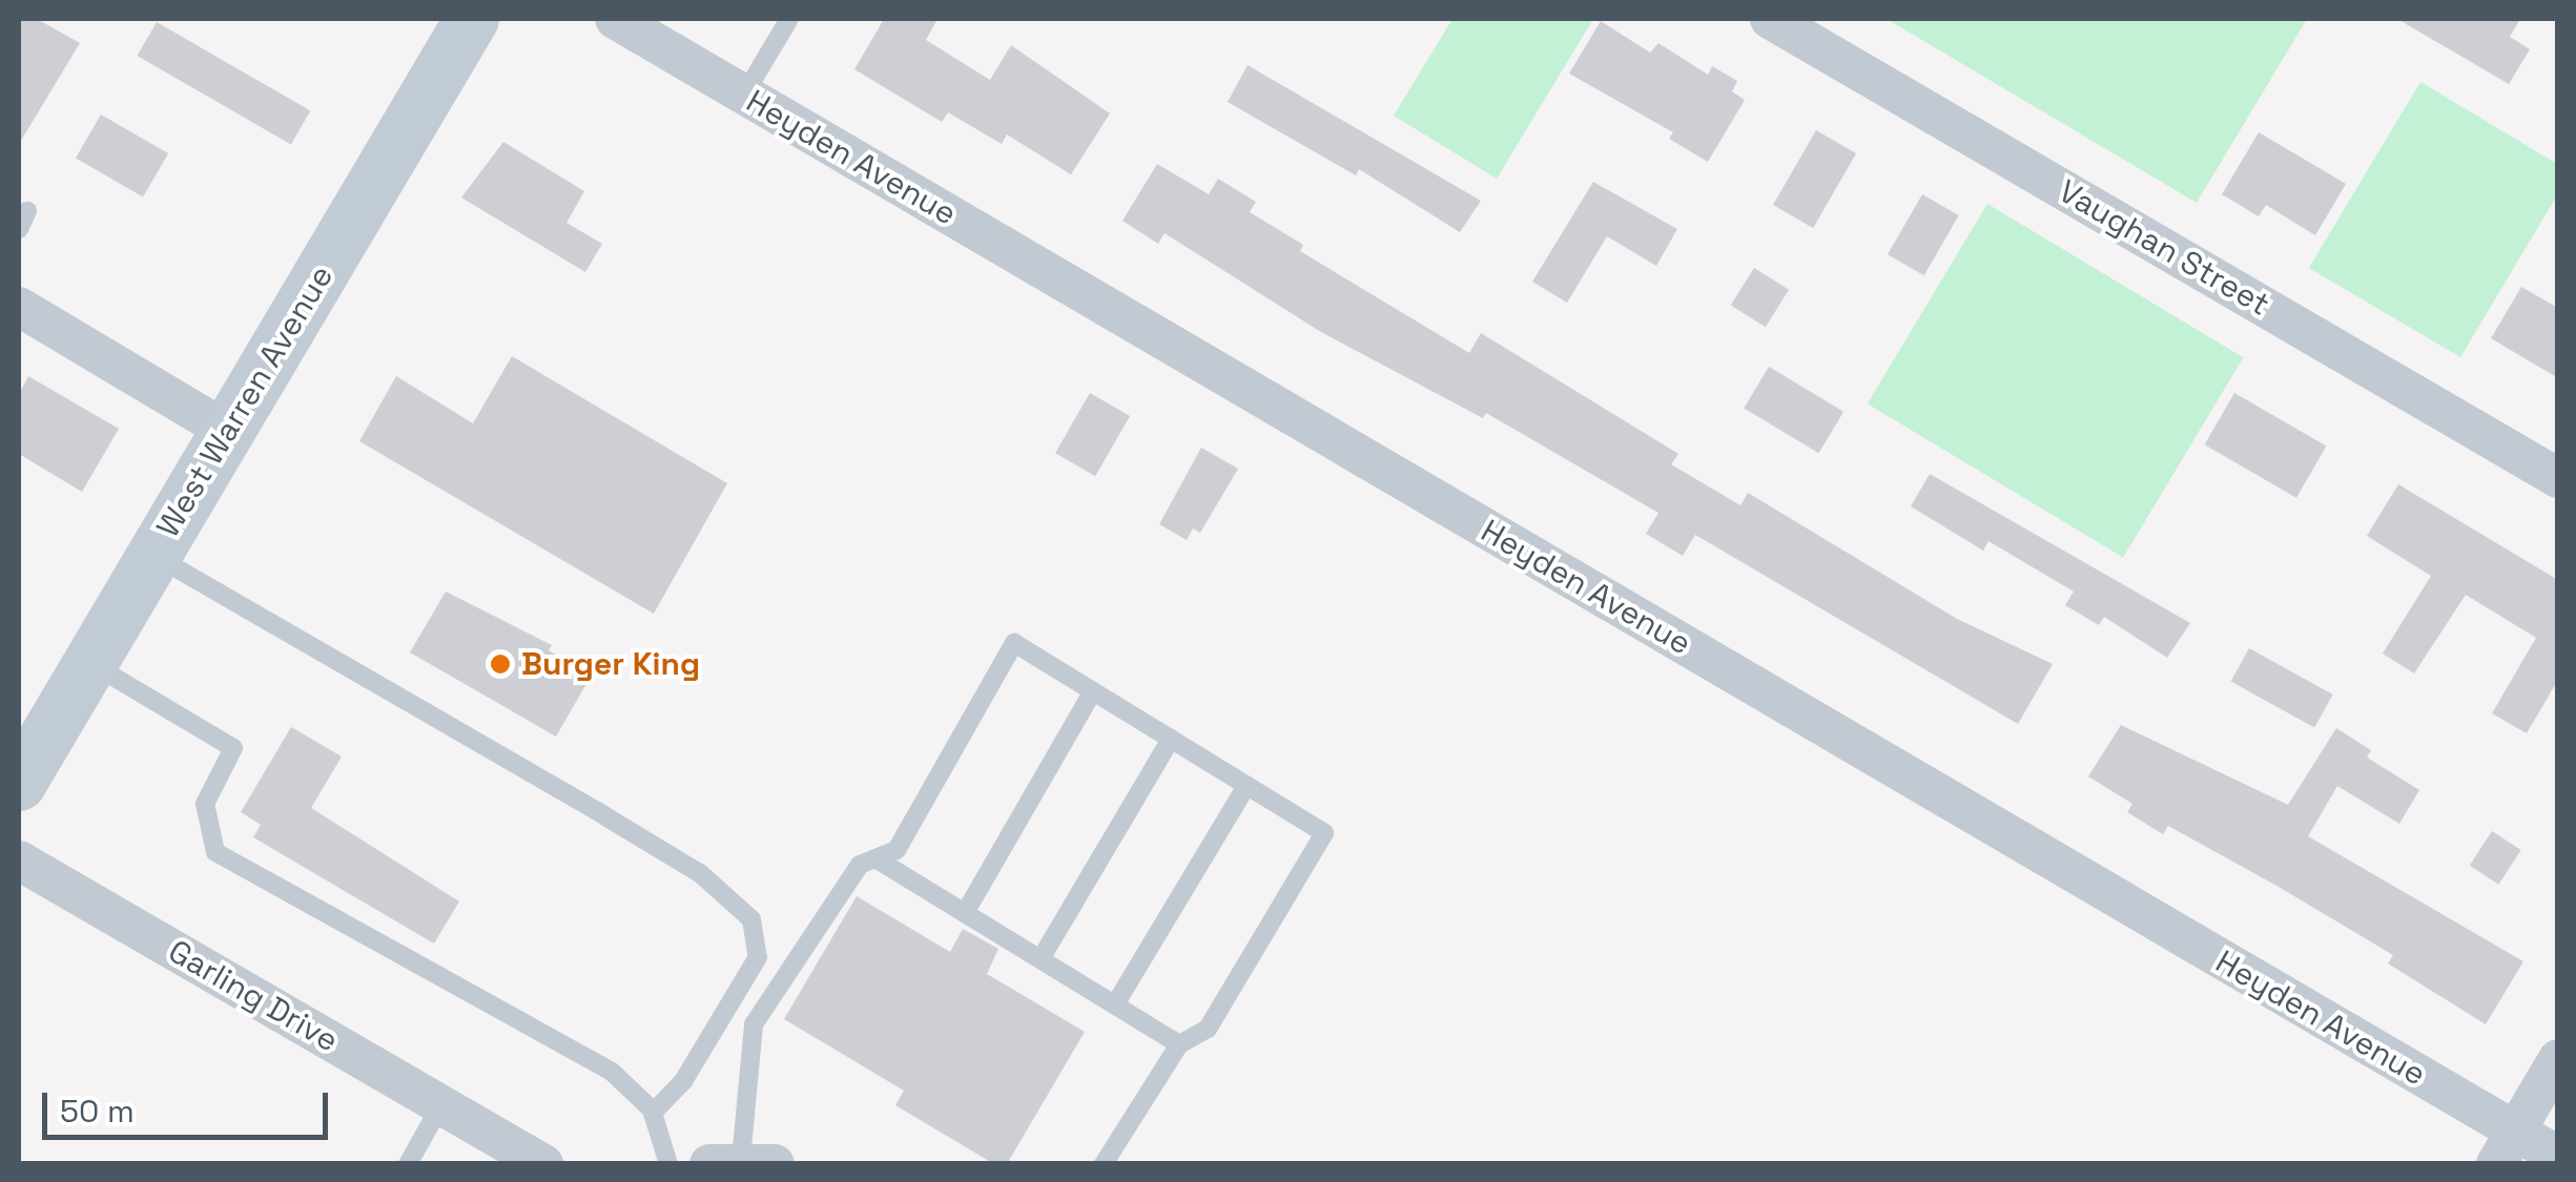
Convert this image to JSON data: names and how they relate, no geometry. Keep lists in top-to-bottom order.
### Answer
{
  "streets": {
    "main road": ["West Warren Avenue"],
    "street": ["Heyden Avenue", "Vaughan Street", "Garling Drive"]
  },
  "places": ["Burger King"],
  "scale_bar": "50 m"
}
